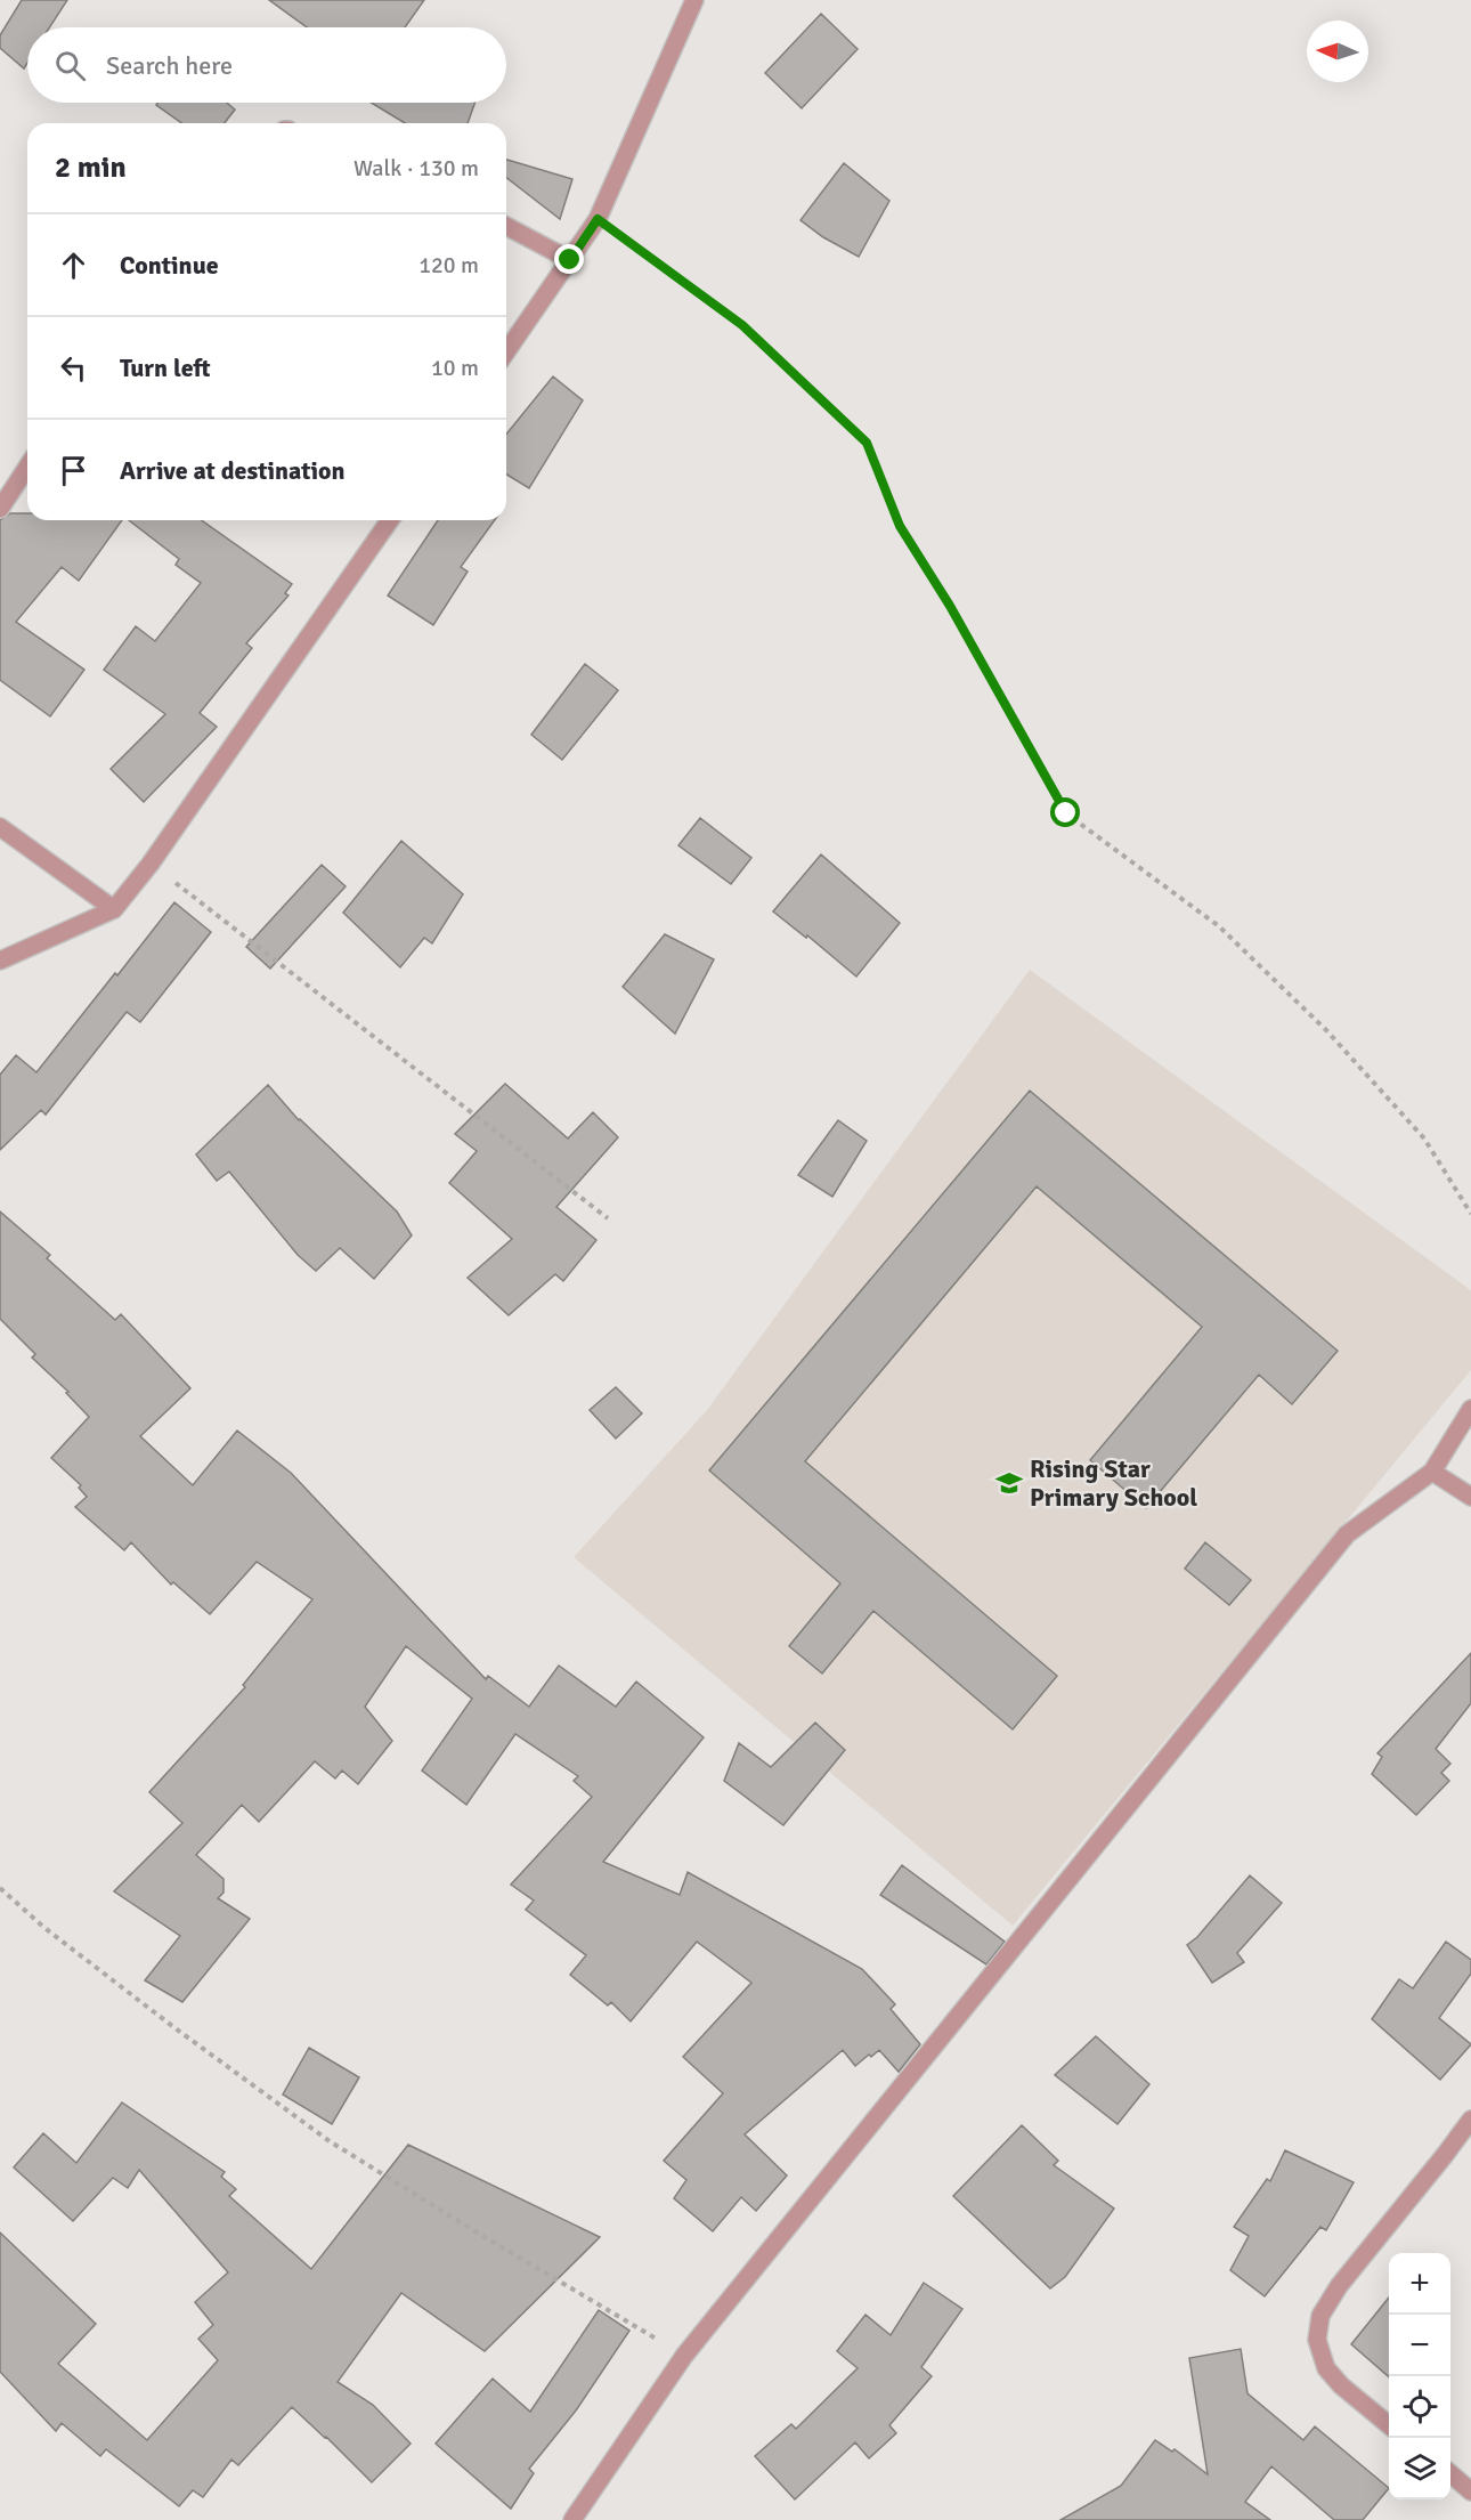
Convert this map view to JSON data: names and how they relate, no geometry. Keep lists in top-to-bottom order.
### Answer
{
  "places": {
    "school or university": ["Rising Star Primary School"]
  },
  "north": "left",
  "page": {
    "search": "Search here",
    "heading": ["2 min", "Walk · 130 m"],
    "list": [
      ["Continue", "120 m"],
      ["Turn left", "10 m"],
      "Arrive at destination"
    ],
    "map_buttons": ["+", "−"]
  }
}
